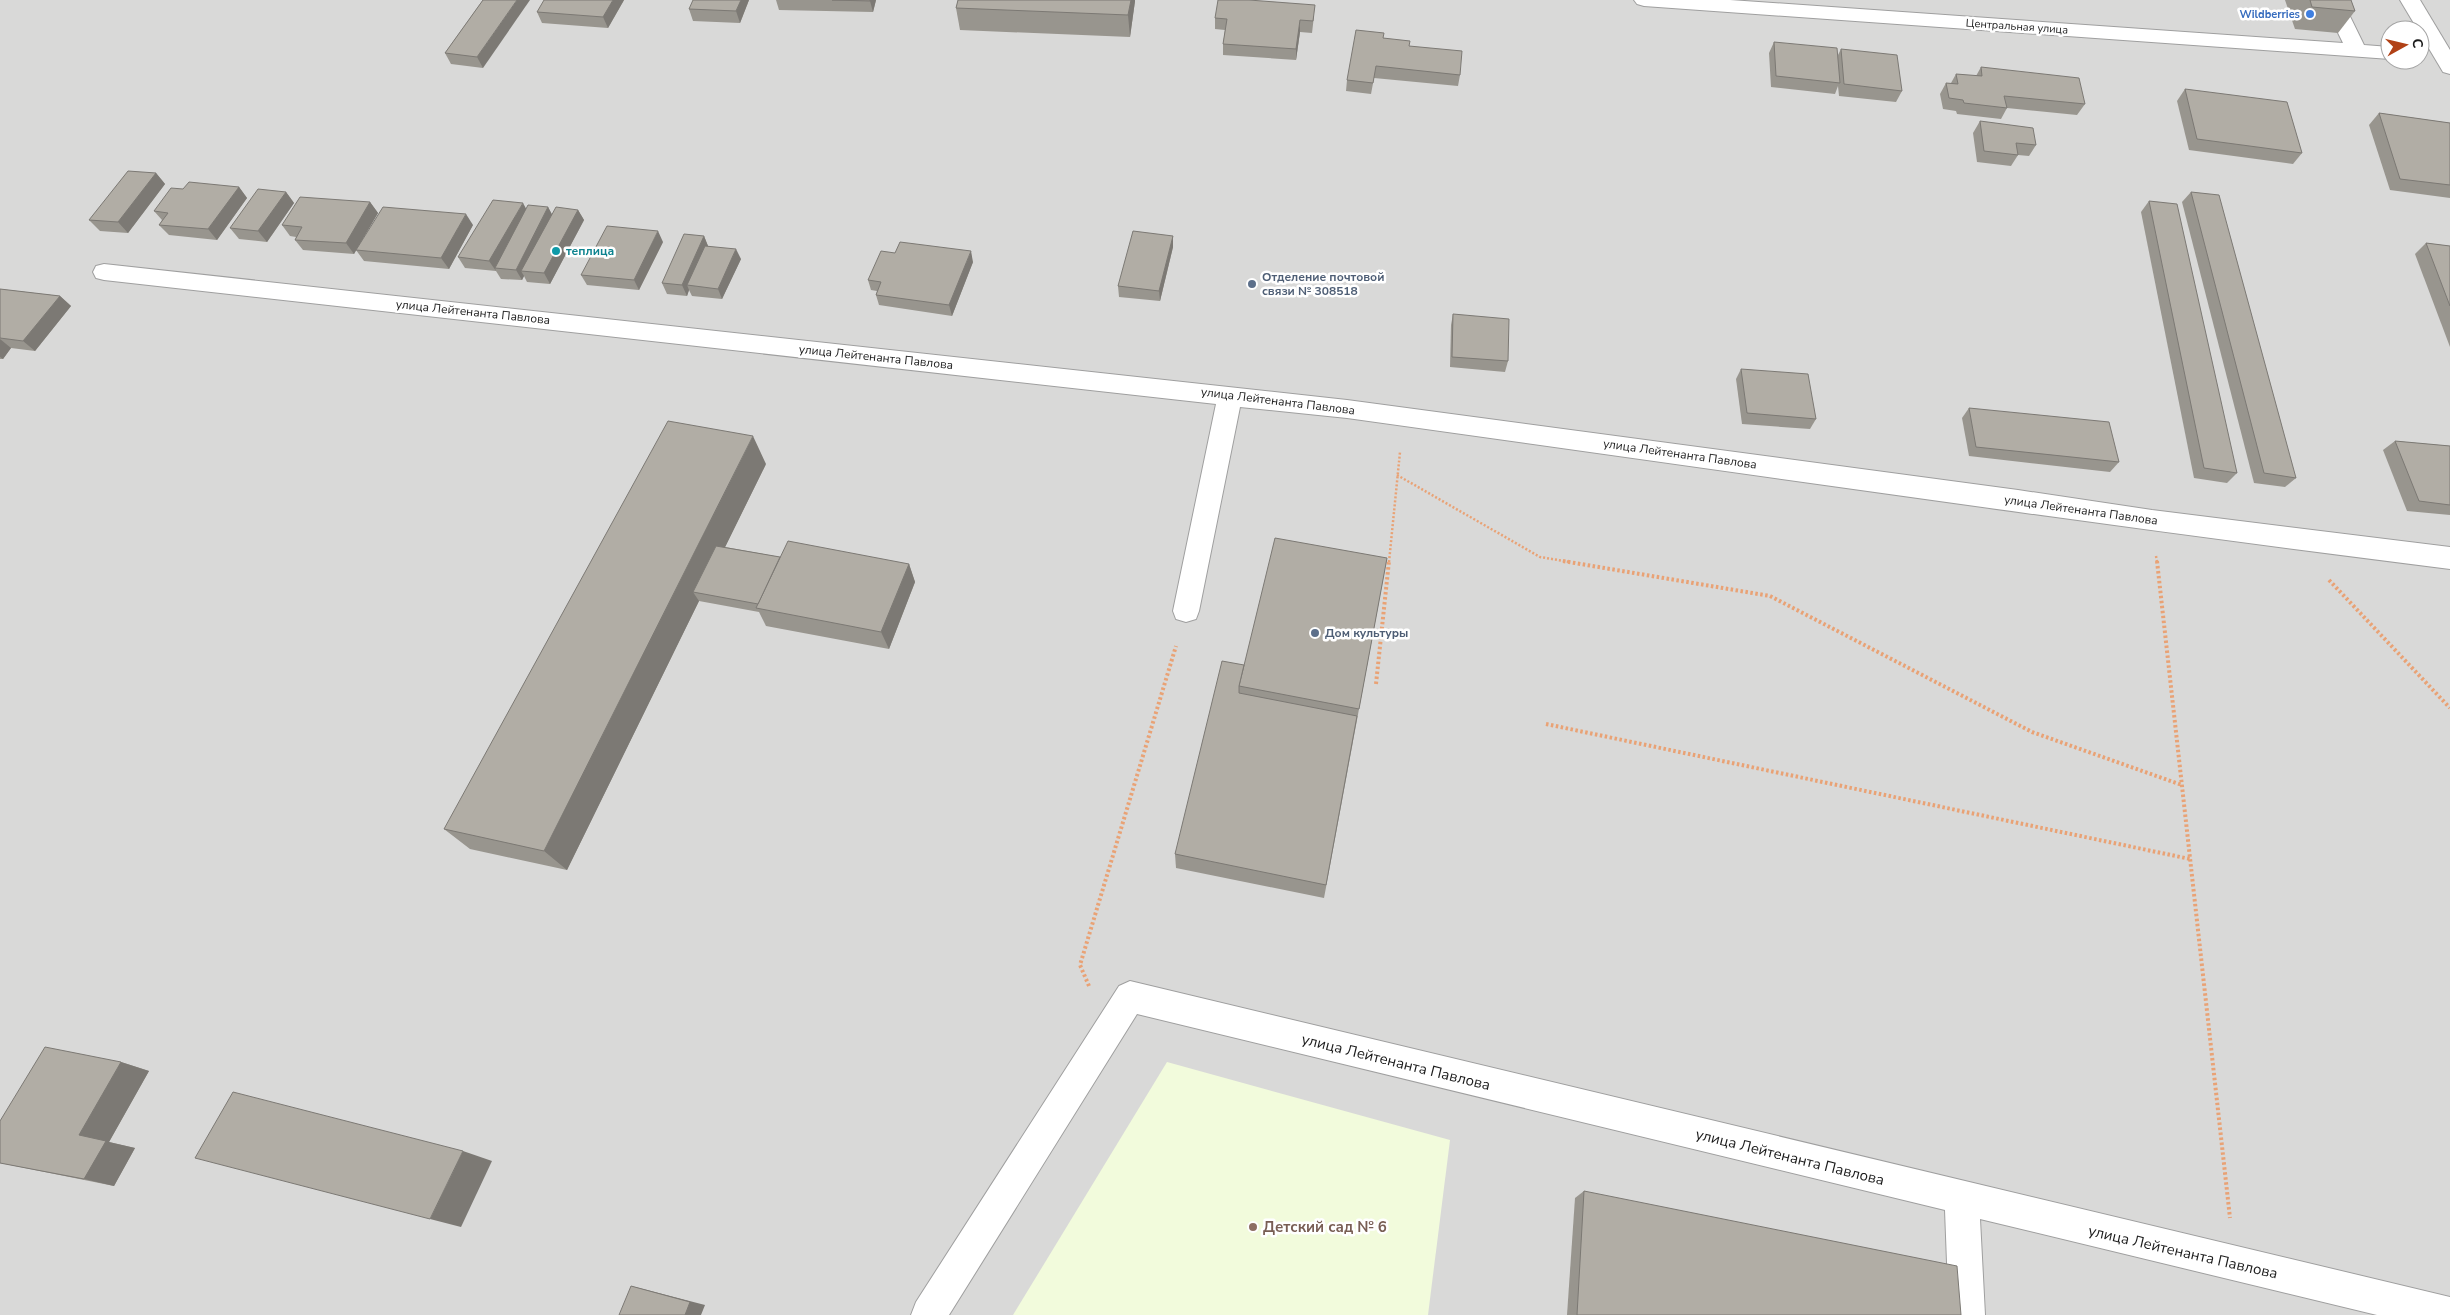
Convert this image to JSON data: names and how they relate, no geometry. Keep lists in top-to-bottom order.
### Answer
{
  "streets": {
    "street": ["Центральная улица", "улица Лейтенанта Павлова"]
  },
  "places": [
    "Wildberries",
    "теплица",
    "Отделение почтовой связи № 308518",
    "Дом культуры",
    "Детский сад № 6"
  ],
  "north": "right"
}
